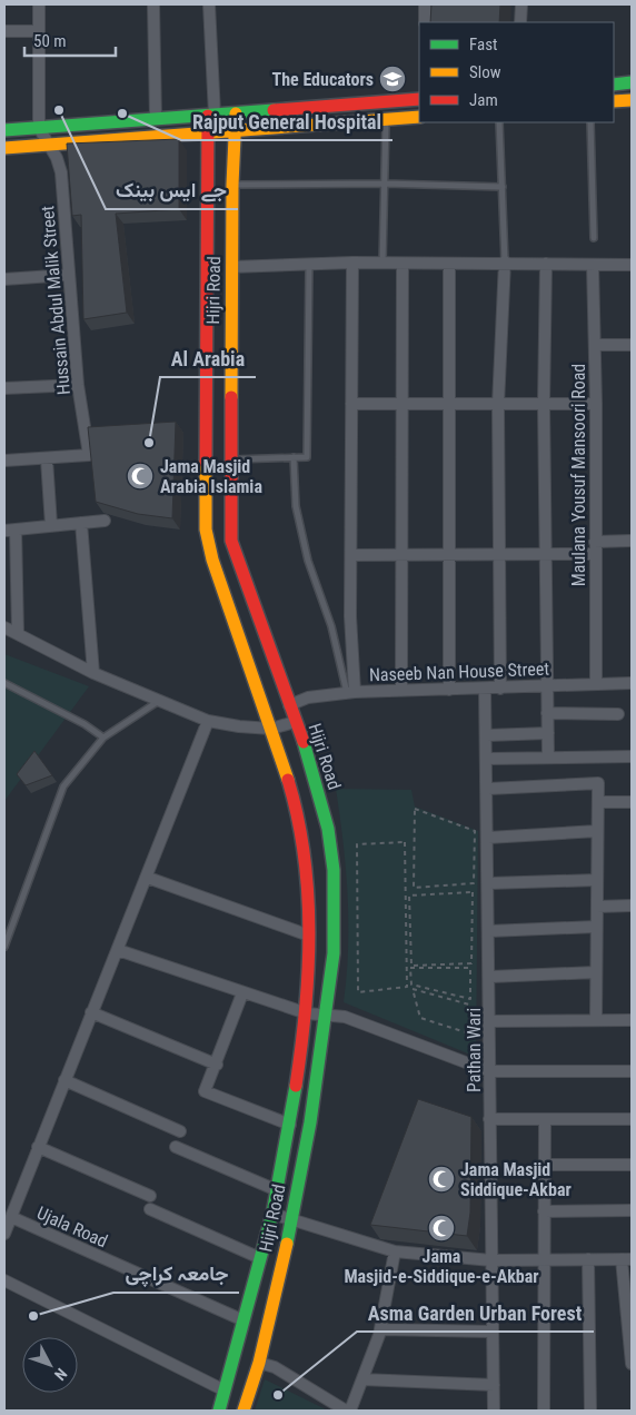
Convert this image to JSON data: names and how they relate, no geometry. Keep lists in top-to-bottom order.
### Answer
{
  "streets": {
    "main road": ["Hijri Road"],
    "street": [
      "Hussain Abdul Malik Street",
      "Maulana Yousuf Mansoori Road",
      "Naseeb Nan House Street",
      "Pathan Wari",
      "Ujala Road"
    ]
  },
  "crossings": [
    ["Hijri Road", "Naseeb Nan House Street"],
    ["Hijri Road", "Ujala Road"],
    ["Maulana Yousuf Mansoori Road", "Naseeb Nan House Street"],
    ["Naseeb Nan House Street", "Pathan Wari"]
  ],
  "places": {
    "school or university": ["The Educators"],
    "other": [
      "جے ایس بینک",
      "Rajput General Hospital",
      "Al Arabia",
      "جامعہ کراچی",
      "Asma Garden Urban Forest"
    ],
    "mosque": ["Jama Masjid Arabia Islamia", "Jama Masjid Siddique-Akbar", "Jama Masjid-e-Siddique-e-Akbar"]
  },
  "legend": ["Fast", "Slow", "Jam"],
  "scale_bar": "50 m",
  "north": "bottom right"
}
